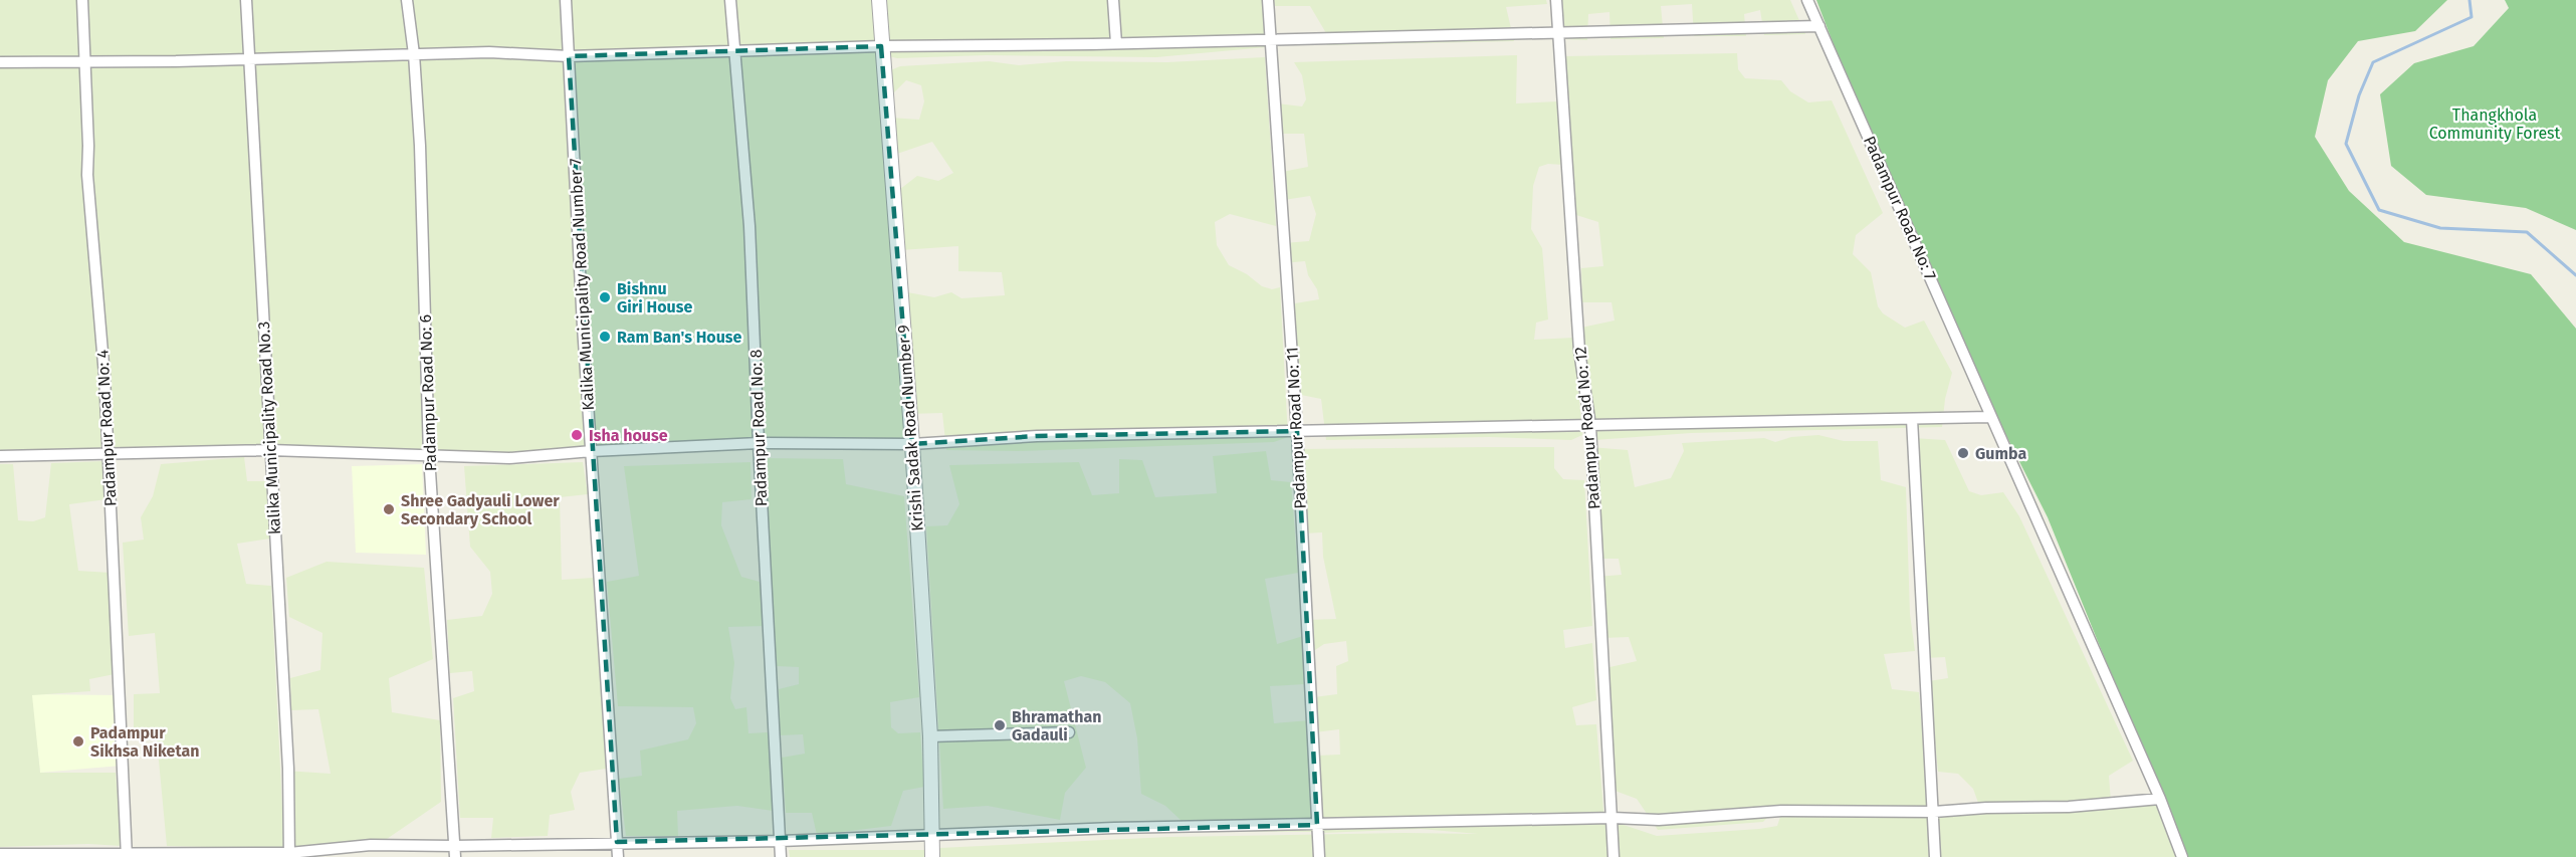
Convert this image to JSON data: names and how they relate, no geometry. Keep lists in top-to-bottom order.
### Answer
{
  "streets": {
    "street": [
      "Padampur Road No: 7",
      "Kalika Municipality Road Number 7",
      "Padampur Road No: 6",
      "Padampur Road No: 4",
      "kalika Municipality Road No.3",
      "Padampur Road No: 8",
      "Krishi Sadak Road Number 9",
      "Padampur Road No: 11",
      "Padampur Road No: 12"
    ]
  },
  "parks": ["Thangkhola Community Forest"],
  "places": [
    "Bishnu Giri House",
    "Ram Ban's House",
    "Isha house",
    "Gumba",
    "Shree Gadyauli Lower Secondary School",
    "Bhramathan Gadauli",
    "Padampur Sikhsa Niketan"
  ]
}
